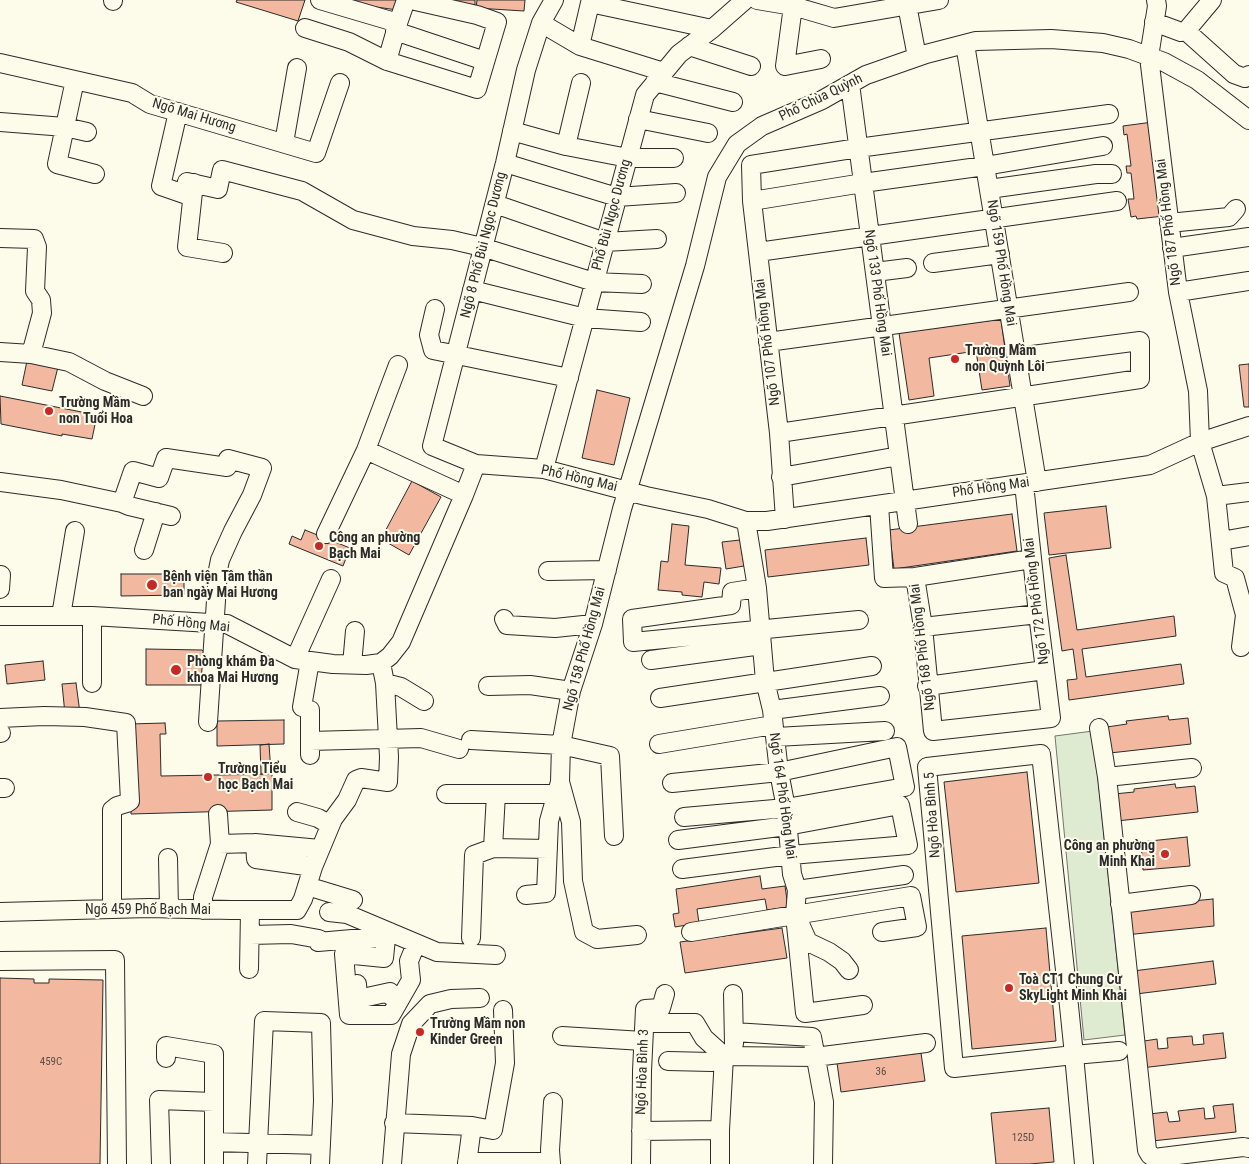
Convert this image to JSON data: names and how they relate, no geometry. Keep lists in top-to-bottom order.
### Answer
{
  "streets": {
    "street": [
      "Phố Chùa Quỳnh",
      "Ngõ Mai Hương",
      "Phố Bùi Ngọc Dương",
      "Ngõ 187 Phố Hồng Mai",
      "Ngõ 8 Phố Bùi Ngọc Dương",
      "Ngõ 159 Phố Hồng Mai",
      "Ngõ 133 Phố Hồng Mai",
      "Ngõ 107 Phố Hồng Mai",
      "Phố Hồng Mai",
      "Ngõ 172 Phố Hồng Mai",
      "Ngõ 168 Phố Hồng Mai",
      "Ngõ 158 Phố Hồng Mai",
      "Ngõ 164 Phố Hồng Mai",
      "Ngõ Hòa Bình 5",
      "Ngõ 459 Phố Bạch Mai",
      "Ngõ Hòa Bình 3"
    ]
  },
  "crossings": [
    ["Phố Chùa Quỳnh", "Ngõ 187 Phố Hồng Mai"],
    ["Phố Chùa Quỳnh", "Ngõ 159 Phố Hồng Mai"],
    ["Phố Chùa Quỳnh", "Ngõ 133 Phố Hồng Mai"],
    ["Phố Chùa Quỳnh", "Phố Hồng Mai"],
    ["Phố Chùa Quỳnh", "Ngõ 158 Phố Hồng Mai"],
    ["Phố Bùi Ngọc Dương", "Phố Hồng Mai"],
    ["Ngõ 187 Phố Hồng Mai", "Phố Hồng Mai"],
    ["Ngõ 8 Phố Bùi Ngọc Dương", "Phố Hồng Mai"],
    ["Ngõ 159 Phố Hồng Mai", "Phố Hồng Mai"],
    ["Ngõ 159 Phố Hồng Mai", "Ngõ 172 Phố Hồng Mai"],
    ["Ngõ 133 Phố Hồng Mai", "Ngõ 107 Phố Hồng Mai"],
    ["Ngõ 133 Phố Hồng Mai", "Phố Hồng Mai"],
    ["Ngõ 107 Phố Hồng Mai", "Phố Hồng Mai"],
    ["Phố Hồng Mai", "Ngõ 172 Phố Hồng Mai"],
    ["Phố Hồng Mai", "Ngõ 168 Phố Hồng Mai"],
    ["Phố Hồng Mai", "Ngõ 158 Phố Hồng Mai"],
    ["Phố Hồng Mai", "Ngõ 164 Phố Hồng Mai"],
    ["Ngõ 172 Phố Hồng Mai", "Ngõ 168 Phố Hồng Mai"]
  ],
  "places": [
    "Trường Mầm non Quỳnh Lôi",
    "Trường Mầm non Tuổi Hoa",
    "Công an phường Bạch Mai",
    "Bệnh viện Tâm thần ban ngày Mai Hương",
    "Phòng khám Đa khoa Mai Hương",
    "Trường Tiểu học Bạch Mai",
    "Công an phường Minh Khai",
    "Toà CT1 Chung Cư SkyLight Minh Khai",
    "Trường Mầm non Kinder Green"
  ],
  "house_numbers": ["459C", "36", "125D"]
}
